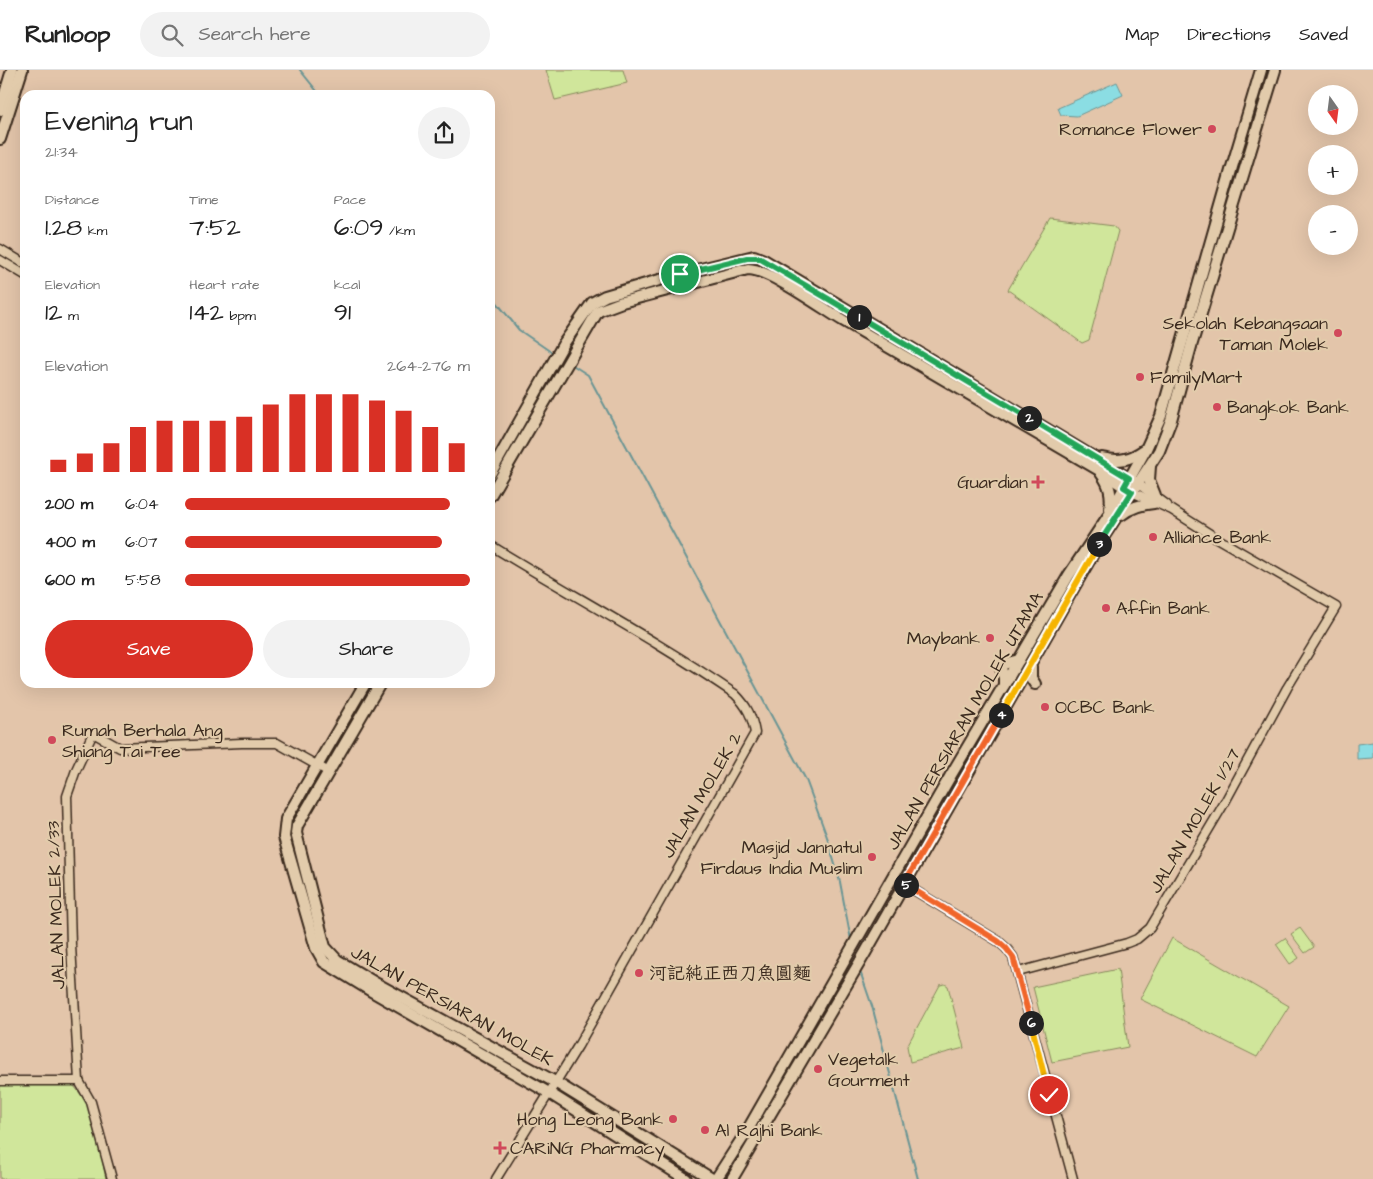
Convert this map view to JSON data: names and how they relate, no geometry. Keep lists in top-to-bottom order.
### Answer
{
  "streets": {
    "main road": ["JALAN PERSIARAN MOLEK UTAMA", "JALAN PERSIARAN MOLEK"],
    "street": ["JALAN MOLEK 2", "JALAN MOLEK 1/27", "JALAN MOLEK 2/33"]
  },
  "crossings": [
    ["JALAN MOLEK 2", "JALAN PERSIARAN MOLEK"],
    ["JALAN MOLEK 2/33", "JALAN PERSIARAN MOLEK"]
  ],
  "places": {
    "other": [
      "Romance Flower",
      "Sekolah Kebangsaan Taman Molek",
      "FamilyMart",
      "Bangkok Bank",
      "Alliance Bank",
      "Affin Bank",
      "Maybank",
      "OCBC Bank",
      "Rumah Berhala Ang Shiang Tai Tee",
      "Masjid Jannatul Firdaus India Muslim",
      "河記純正西刀魚圓麵",
      "Vegetalk Gourment",
      "Hong Leong Bank",
      "Al Rajhi Bank"
    ],
    "health": ["Guardian", "CARiNG Pharmacy"]
  },
  "north": "bottom",
  "page": {
    "header": "Runloop",
    "search": "Search here",
    "nav": ["Map", "Directions", "Saved"],
    "map_buttons": ["+", "−"],
    "heading": ["Evening run", "21:34"],
    "stats": [
      ["Distance", "1.28 km"],
      ["Time", "7:52"],
      ["Pace", "6:09 /km"],
      ["Elevation", "12 m"],
      ["Heart rate", "142 bpm"],
      ["kcal", "91"]
    ],
    "pins": [
      "1",
      "2",
      "3",
      "4",
      "5",
      "6"
    ],
    "chart": ["Elevation", "264–276 m"],
    "list": [
      {
        "name": "200 m",
        "note": "6:04"
      },
      {
        "name": "400 m",
        "note": "6:07"
      },
      {
        "name": "600 m",
        "note": "5:58"
      }
    ],
    "buttons": ["Save", "Share"]
  }
}
